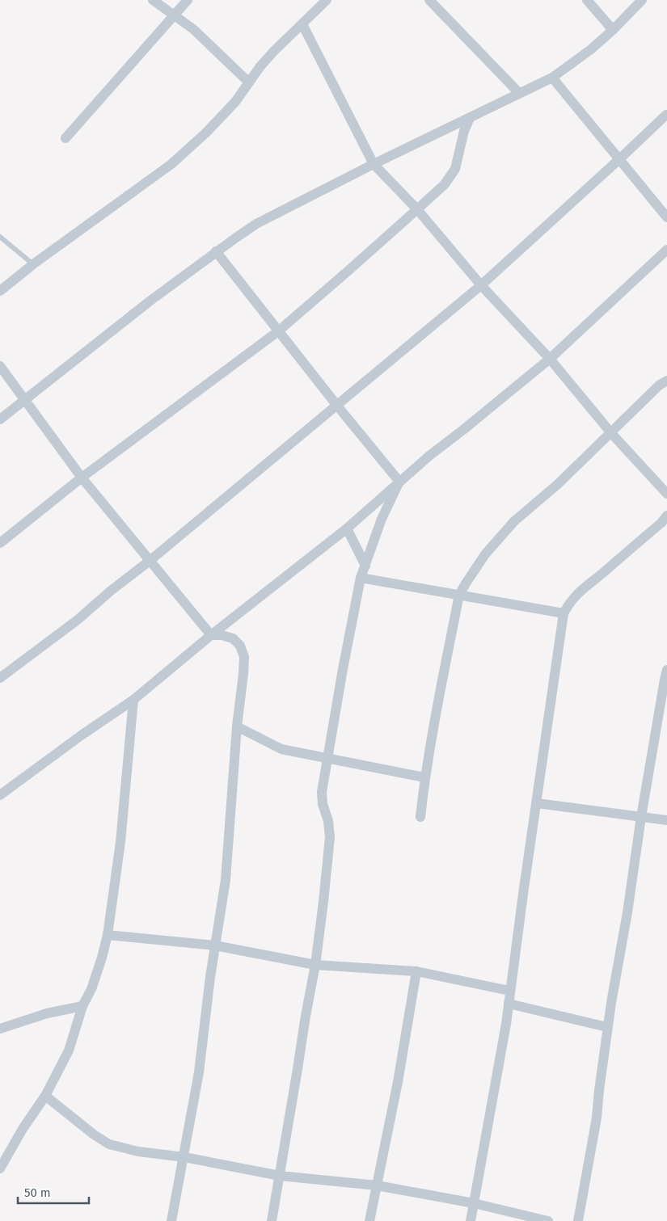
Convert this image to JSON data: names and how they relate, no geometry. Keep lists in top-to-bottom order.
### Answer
{
  "scale_bar": "50 m"
}
